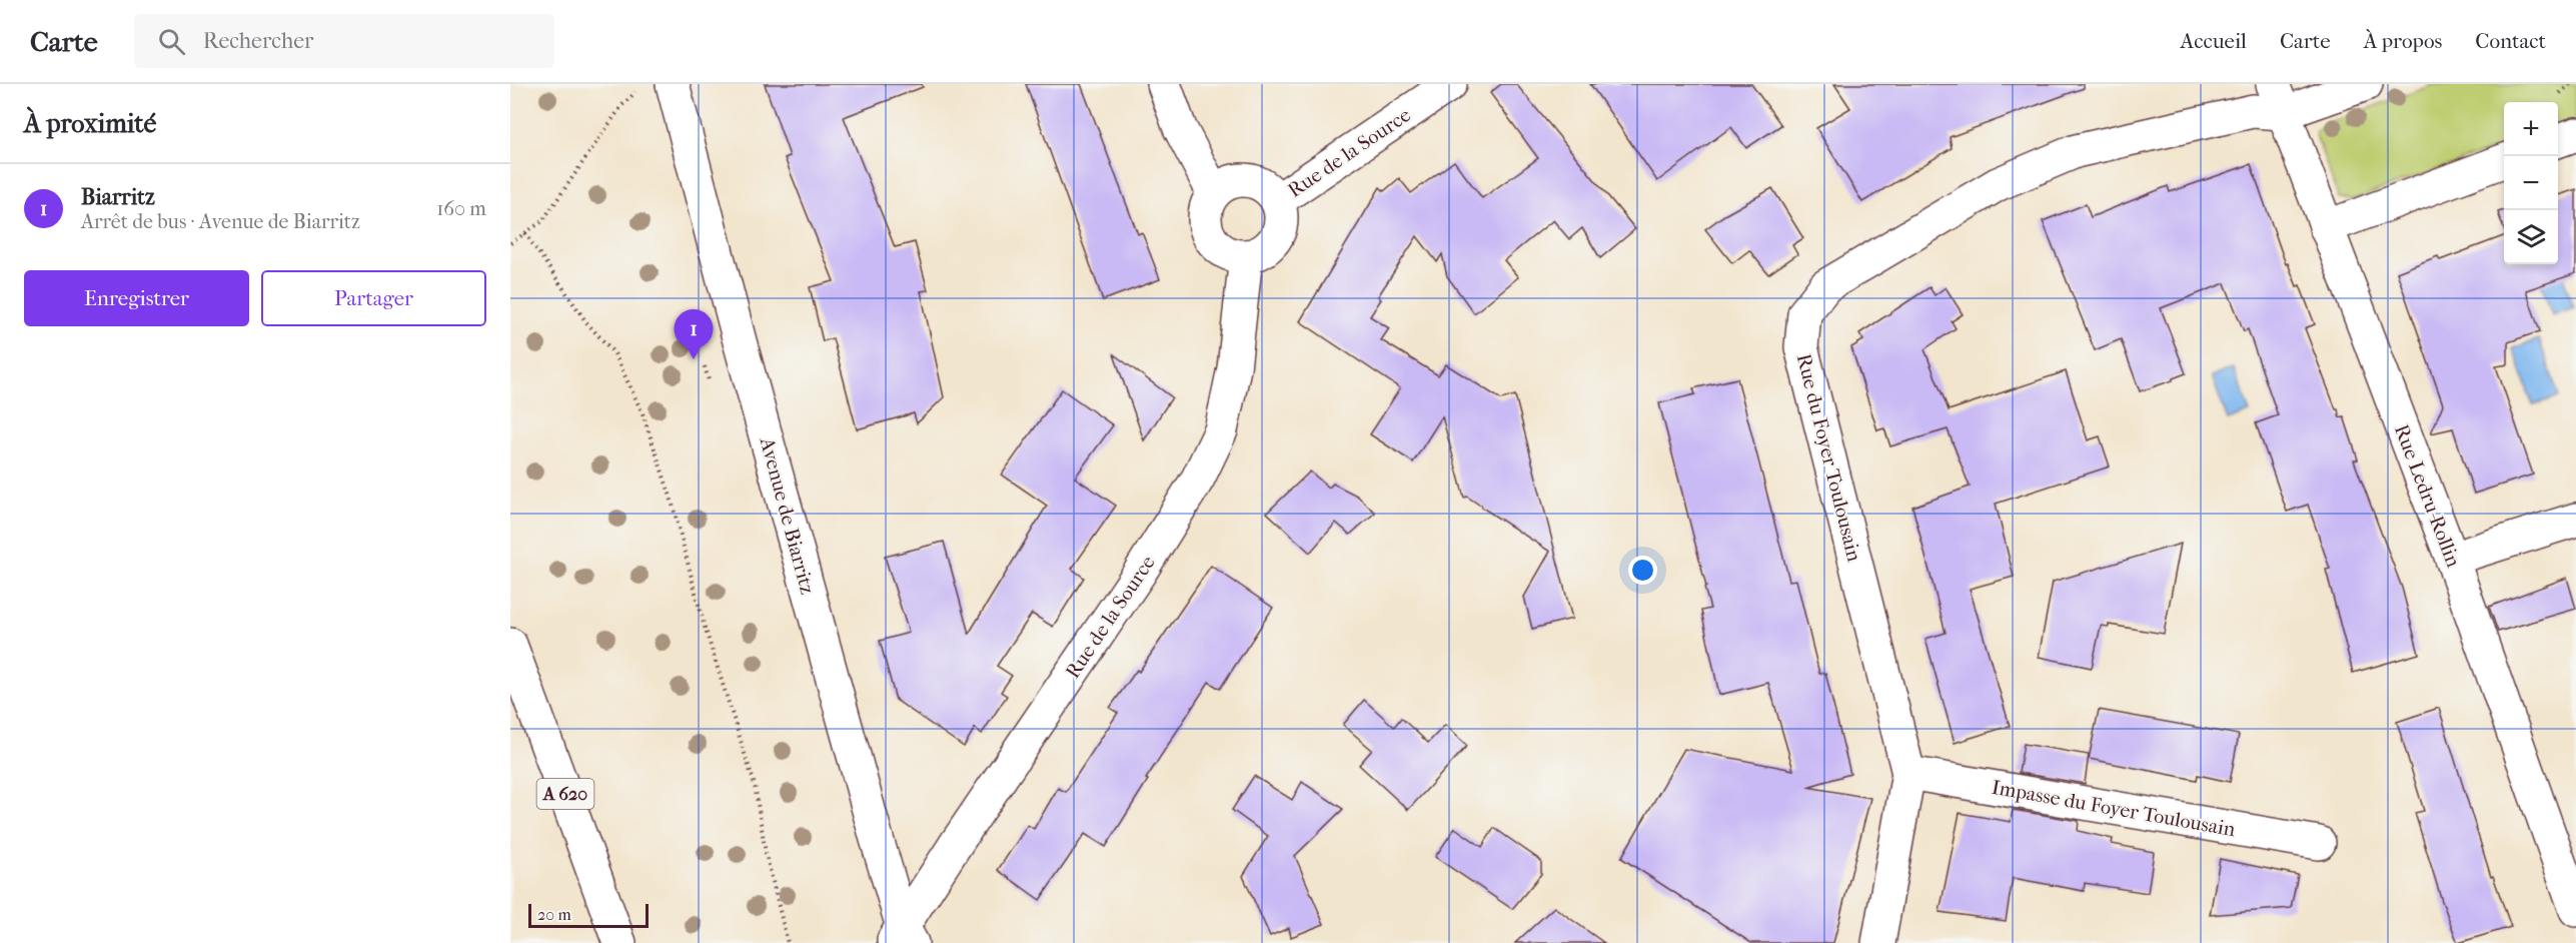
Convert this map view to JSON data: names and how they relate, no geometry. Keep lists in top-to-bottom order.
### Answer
{
  "streets": {
    "main road": [
      "Rue de la Source",
      "Rue du Foyer Toulousain",
      "Rue Ledru-Rollin",
      "Avenue de Biarritz",
      "A 620",
      "Impasse du Foyer Toulousain"
    ]
  },
  "crossings": [
    ["Rue de la Source", "Avenue de Biarritz"],
    ["Rue du Foyer Toulousain", "Rue Ledru-Rollin"],
    ["Rue du Foyer Toulousain", "Impasse du Foyer Toulousain"]
  ],
  "scale_bar": "20 m",
  "page": {
    "header": "Carte",
    "search": "Rechercher",
    "nav": [
      "Accueil",
      "Carte",
      "À propos",
      "Contact"
    ],
    "heading": "À proximité",
    "map_buttons": ["+", "−"],
    "list": [
      {
        "mark": "1",
        "name": "Biarritz",
        "note": "Arrêt de bus · Avenue de Biarritz",
        "value": "160 m"
      }
    ],
    "buttons": ["Enregistrer", "Partager"],
    "pins": "1",
    "scale": "20 m"
  }
}
